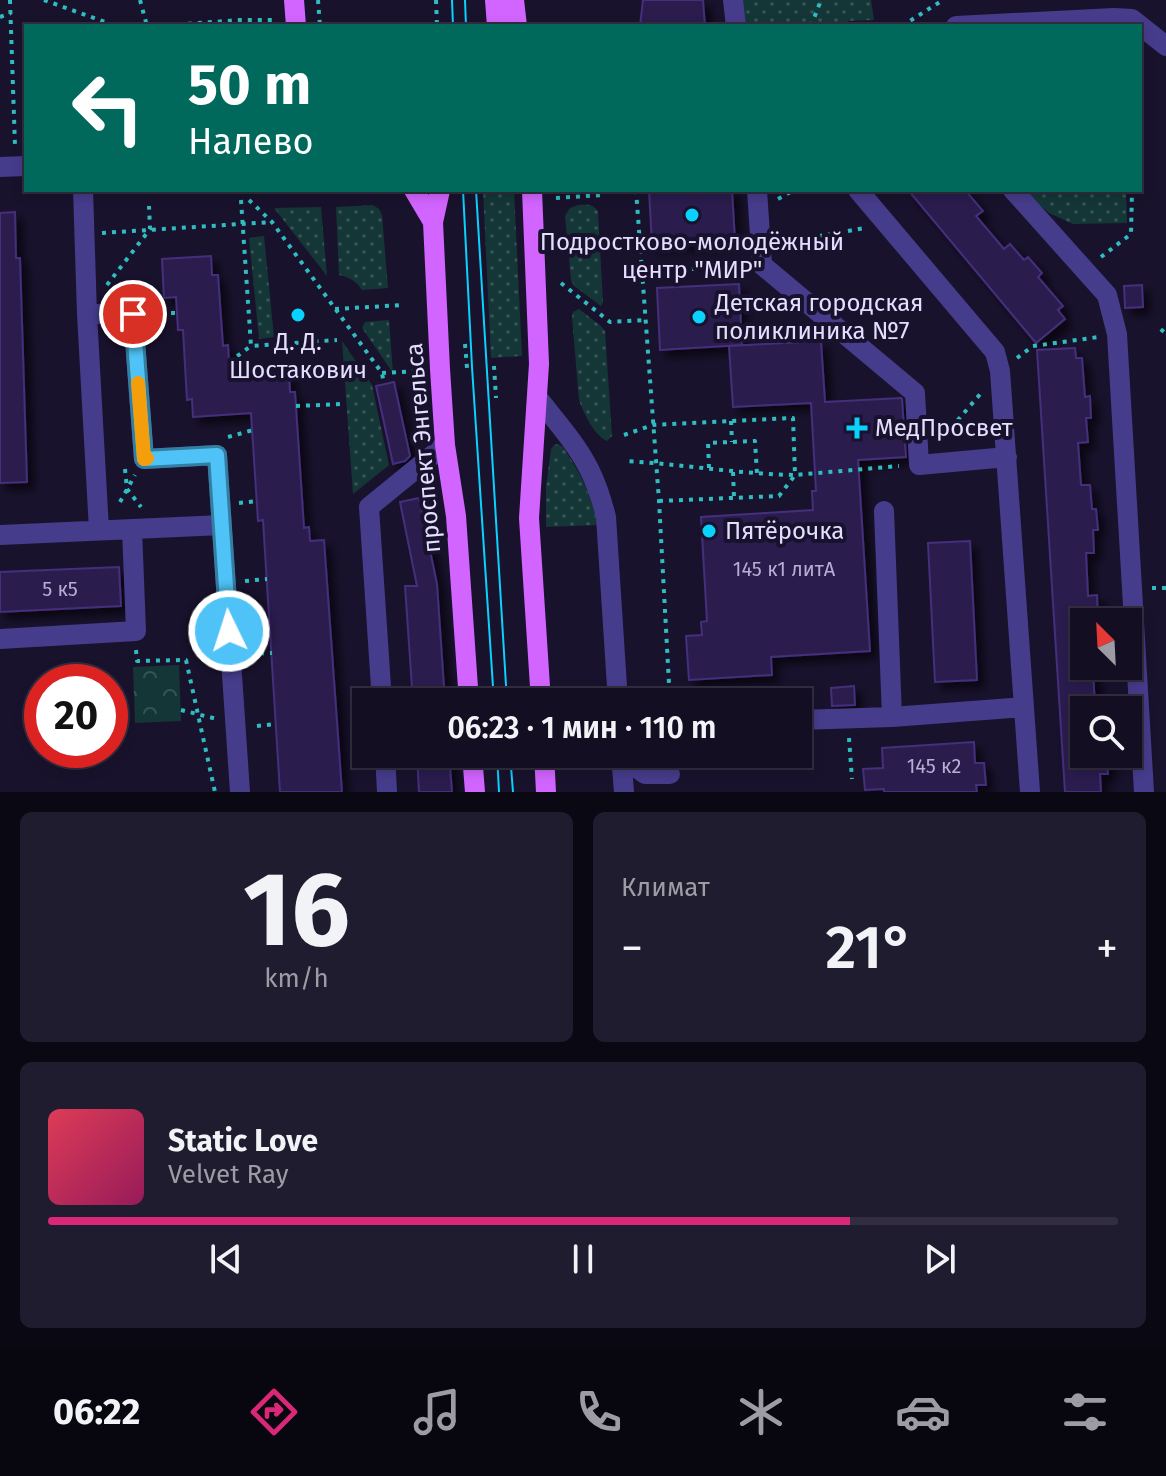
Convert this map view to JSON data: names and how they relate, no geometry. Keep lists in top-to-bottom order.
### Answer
{
  "streets": {
    "main road": ["проспект Энгельса"]
  },
  "places": {
    "other": [
      "Подростково-молодёжный центр \"МИР\"",
      "Д. Д. Шостакович",
      "Детская городская поликлиника №7",
      "Пятёрочка"
    ],
    "health": ["МедПросвет"]
  },
  "house_numbers": ["145 к1 литА", "5 к5", "145 к2"],
  "north": "top left",
  "page": {
    "turn": ["50 m", "Налево"],
    "limit": "20",
    "trip": "06:23 · 1 мин · 110 m",
    "tile": [
      ["16", "km/h"],
      "Климат"
    ],
    "heat": ["−", "21°", "+"],
    "song": ["Static Love", "Velvet Ray"],
    "tabs": "06:22"
  }
}
